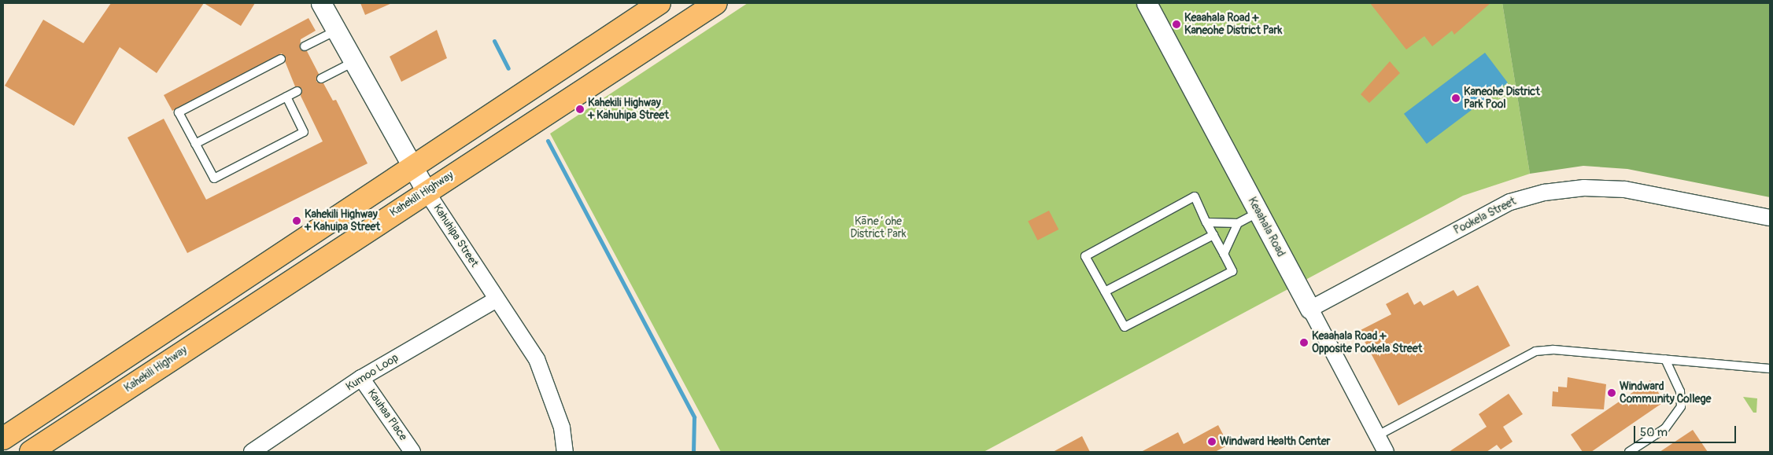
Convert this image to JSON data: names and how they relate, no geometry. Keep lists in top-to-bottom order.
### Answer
{
  "streets": {
    "main road": ["Kahekili Highway"],
    "street": [
      "Pookela Street",
      "Keaahala Road",
      "Kahuhipa Street",
      "Kumoo Loop",
      "Kauhaa Place"
    ]
  },
  "crossings": [
    ["Kahekili Highway", "Kahuhipa Street"],
    ["Pookela Street", "Keaahala Road"],
    ["Kahuhipa Street", "Kumoo Loop"],
    ["Kumoo Loop", "Kauhaa Place"]
  ],
  "parks": ["Kāneʻohe District Park"],
  "places": [
    "Keaahala Road + Kaneohe District Park",
    "Kaneohe District Park Pool",
    "Kahekili Highway + Kahuhipa Street",
    "Kahekili Highway + Kahuipa Street",
    "Keaahala Road + Opposite Pookela Street",
    "Windward Community College",
    "Windward Health Center"
  ],
  "scale_bar": "50 m"
}
